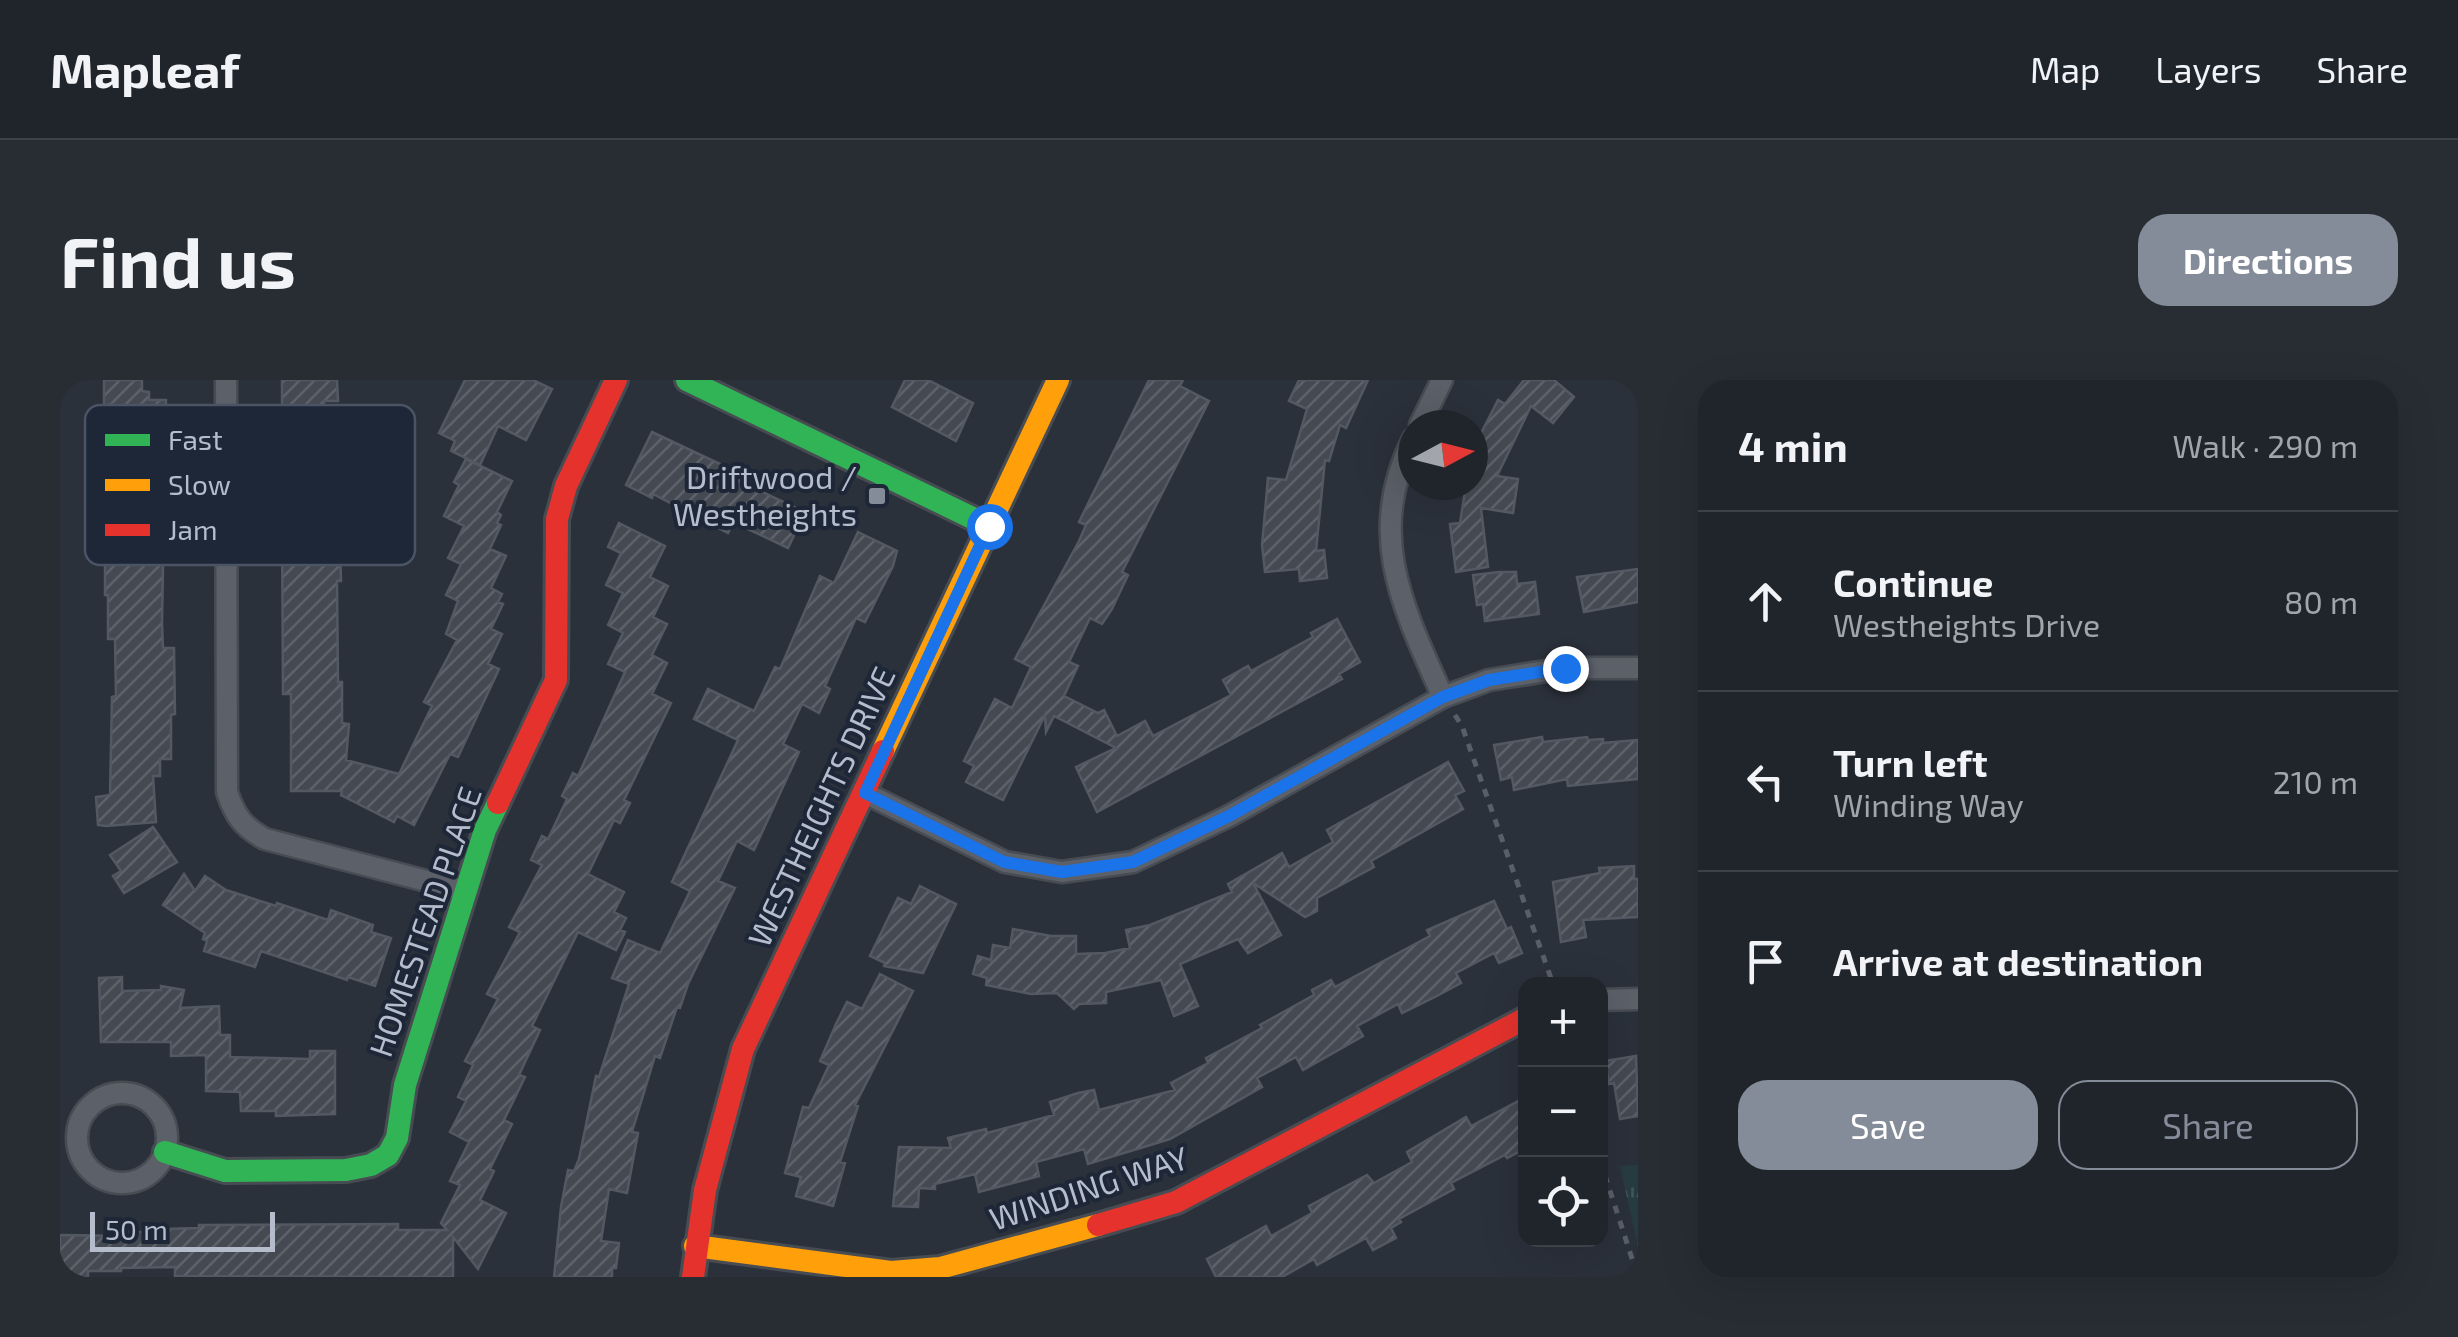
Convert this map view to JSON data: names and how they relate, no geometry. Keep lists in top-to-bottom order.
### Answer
{
  "streets": {
    "street": ["WESTHEIGHTS DRIVE", "HOMESTEAD PLACE", "WINDING WAY"]
  },
  "crossings": [
    ["WESTHEIGHTS DRIVE", "WINDING WAY"]
  ],
  "places": {
    "transit": ["Driftwood / Westheights"]
  },
  "legend": ["Fast", "Slow", "Jam"],
  "scale_bar": "50 m",
  "north": "right",
  "page": {
    "header": "Mapleaf",
    "nav": ["Map", "Layers", "Share"],
    "buttons": [
      "Directions",
      ["Save", "Share"]
    ],
    "title": "Find us",
    "heading": ["4 min", "Walk · 290 m"],
    "list": [
      ["Continue", "Westheights Drive", "80 m"],
      ["Turn left", "Winding Way", "210 m"],
      "Arrive at destination"
    ],
    "map_buttons": ["+", "−"],
    "scale": "50 m"
  }
}
